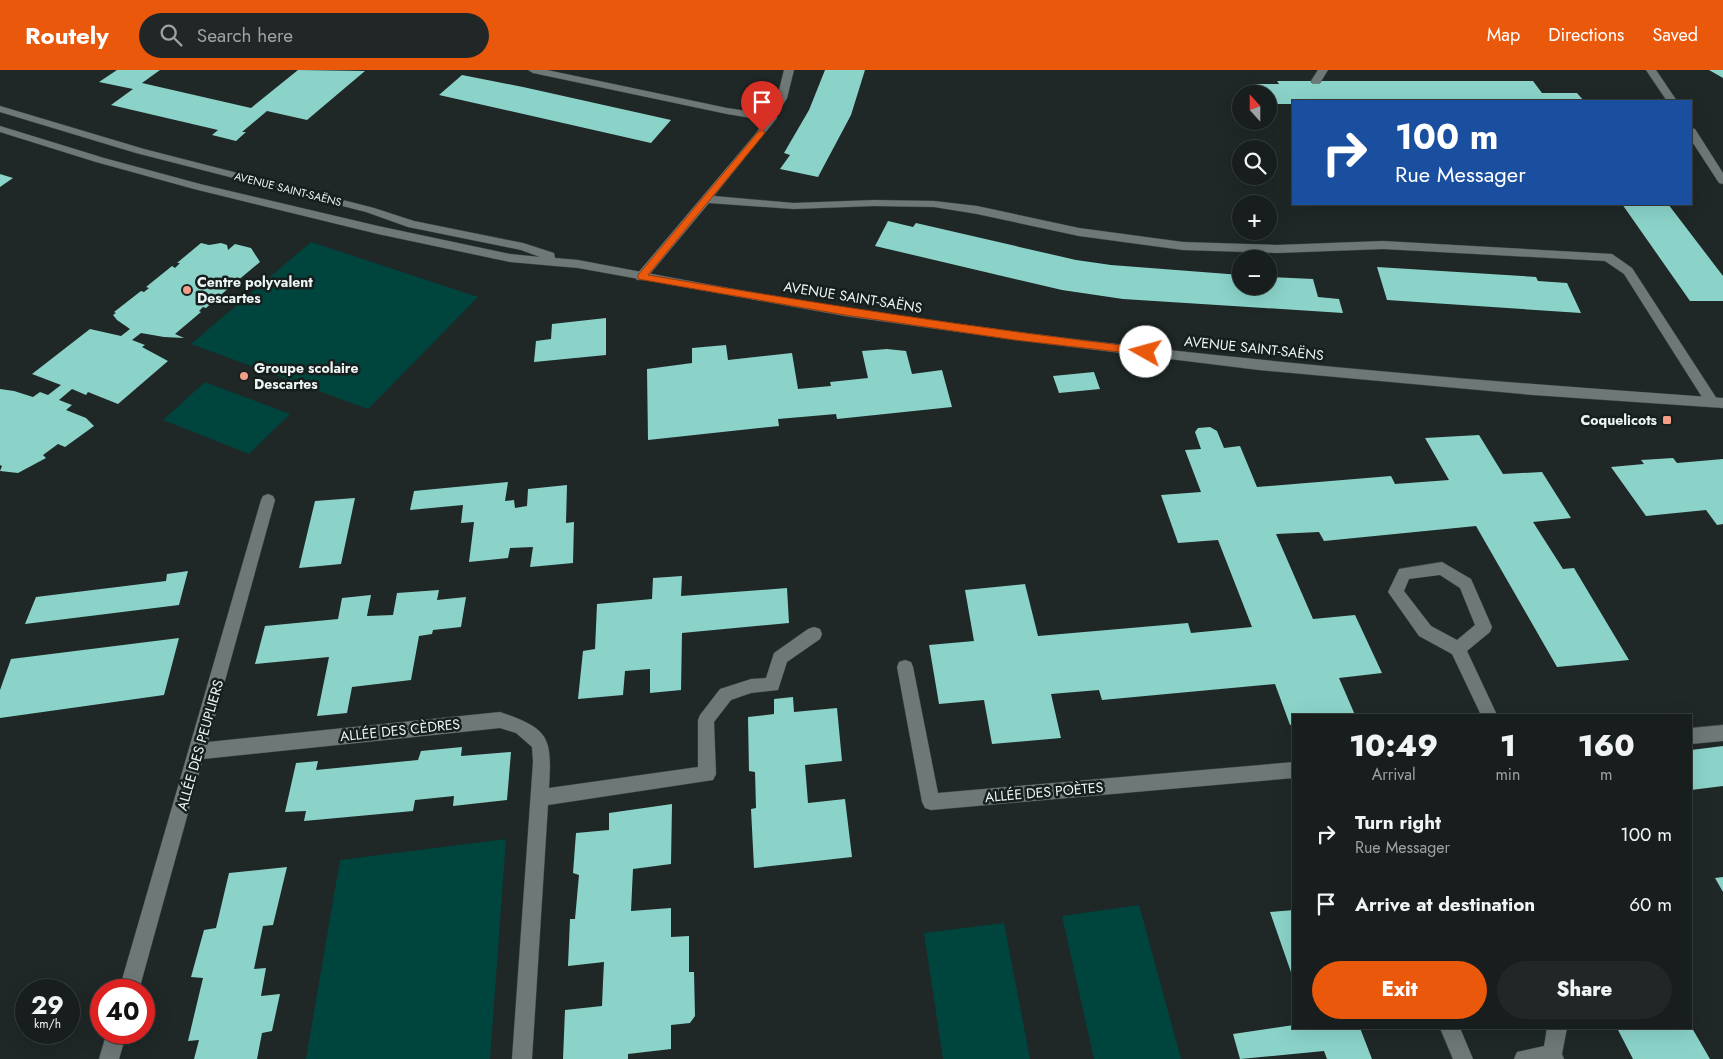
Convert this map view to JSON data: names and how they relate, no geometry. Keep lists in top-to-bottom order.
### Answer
{
  "streets": {
    "street": [
      "AVENUE SAINT-SAËNS",
      "ALLÉE DES CÈDRES",
      "ALLÉE DES PEUPLIERS",
      "ALLÉE DES POÈTES"
    ]
  },
  "crossings": [
    ["ALLÉE DES CÈDRES", "ALLÉE DES PEUPLIERS"]
  ],
  "places": {
    "other": ["Centre polyvalent Descartes", "Groupe scolaire Descartes"],
    "transit": ["Coquelicots"]
  },
  "north": "top",
  "page": {
    "header": "Routely",
    "search": "Search here",
    "nav": ["Map", "Directions", "Saved"],
    "map_buttons": ["+", "−"],
    "turn": ["100 m", "Rue Messager"],
    "eta": [
      "10:49",
      "Arrival",
      "1",
      "min",
      "160",
      "m"
    ],
    "list": [
      {
        "name": "Turn right",
        "note": "Rue Messager",
        "value": "100 m"
      },
      {
        "name": "Arrive at destination",
        "value": "60 m"
      }
    ],
    "buttons": ["Exit", "Share"],
    "speed": "29 km/h",
    "limit": "40"
  }
}
